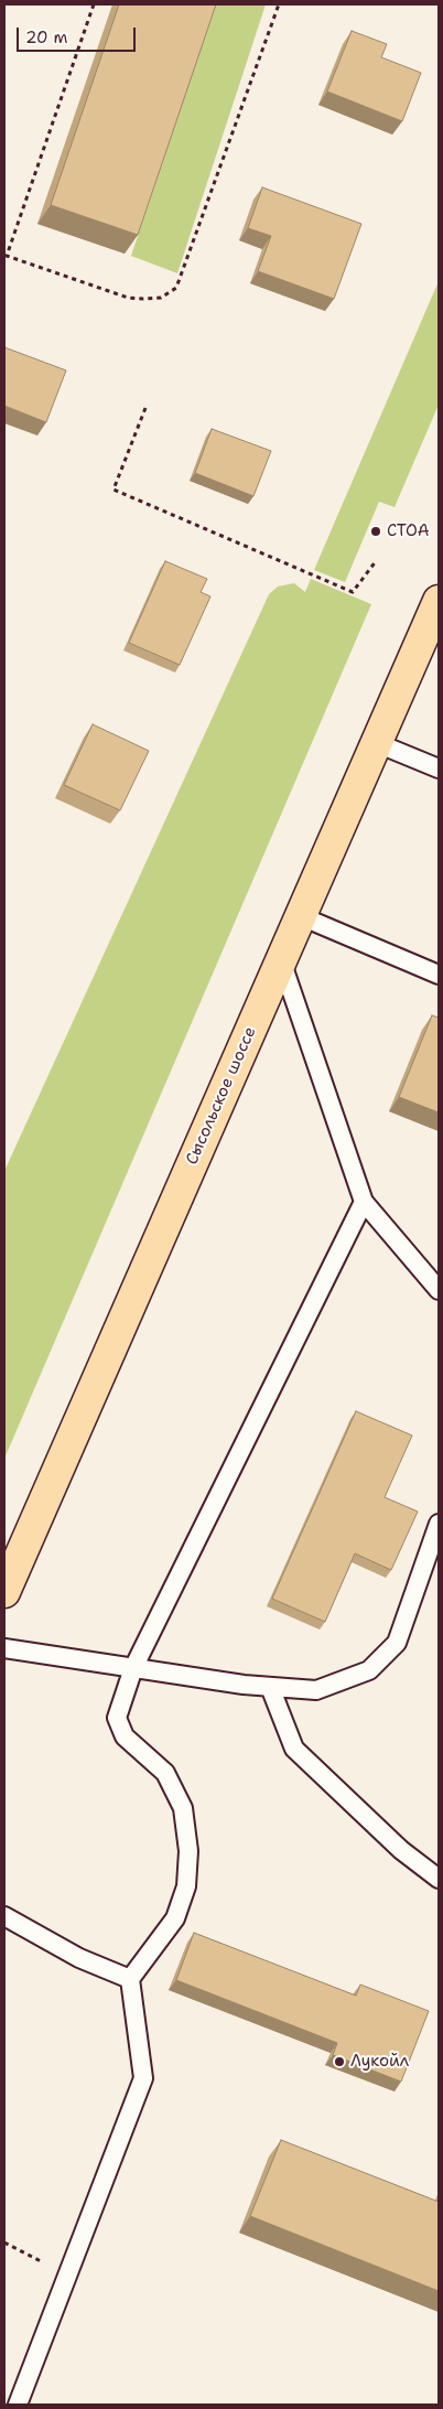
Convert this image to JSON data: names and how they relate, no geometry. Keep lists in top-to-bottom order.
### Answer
{
  "streets": {
    "main road": ["Сысольское шоссе"]
  },
  "places": ["СТОА", "Лукойл"],
  "scale_bar": "20 m"
}
